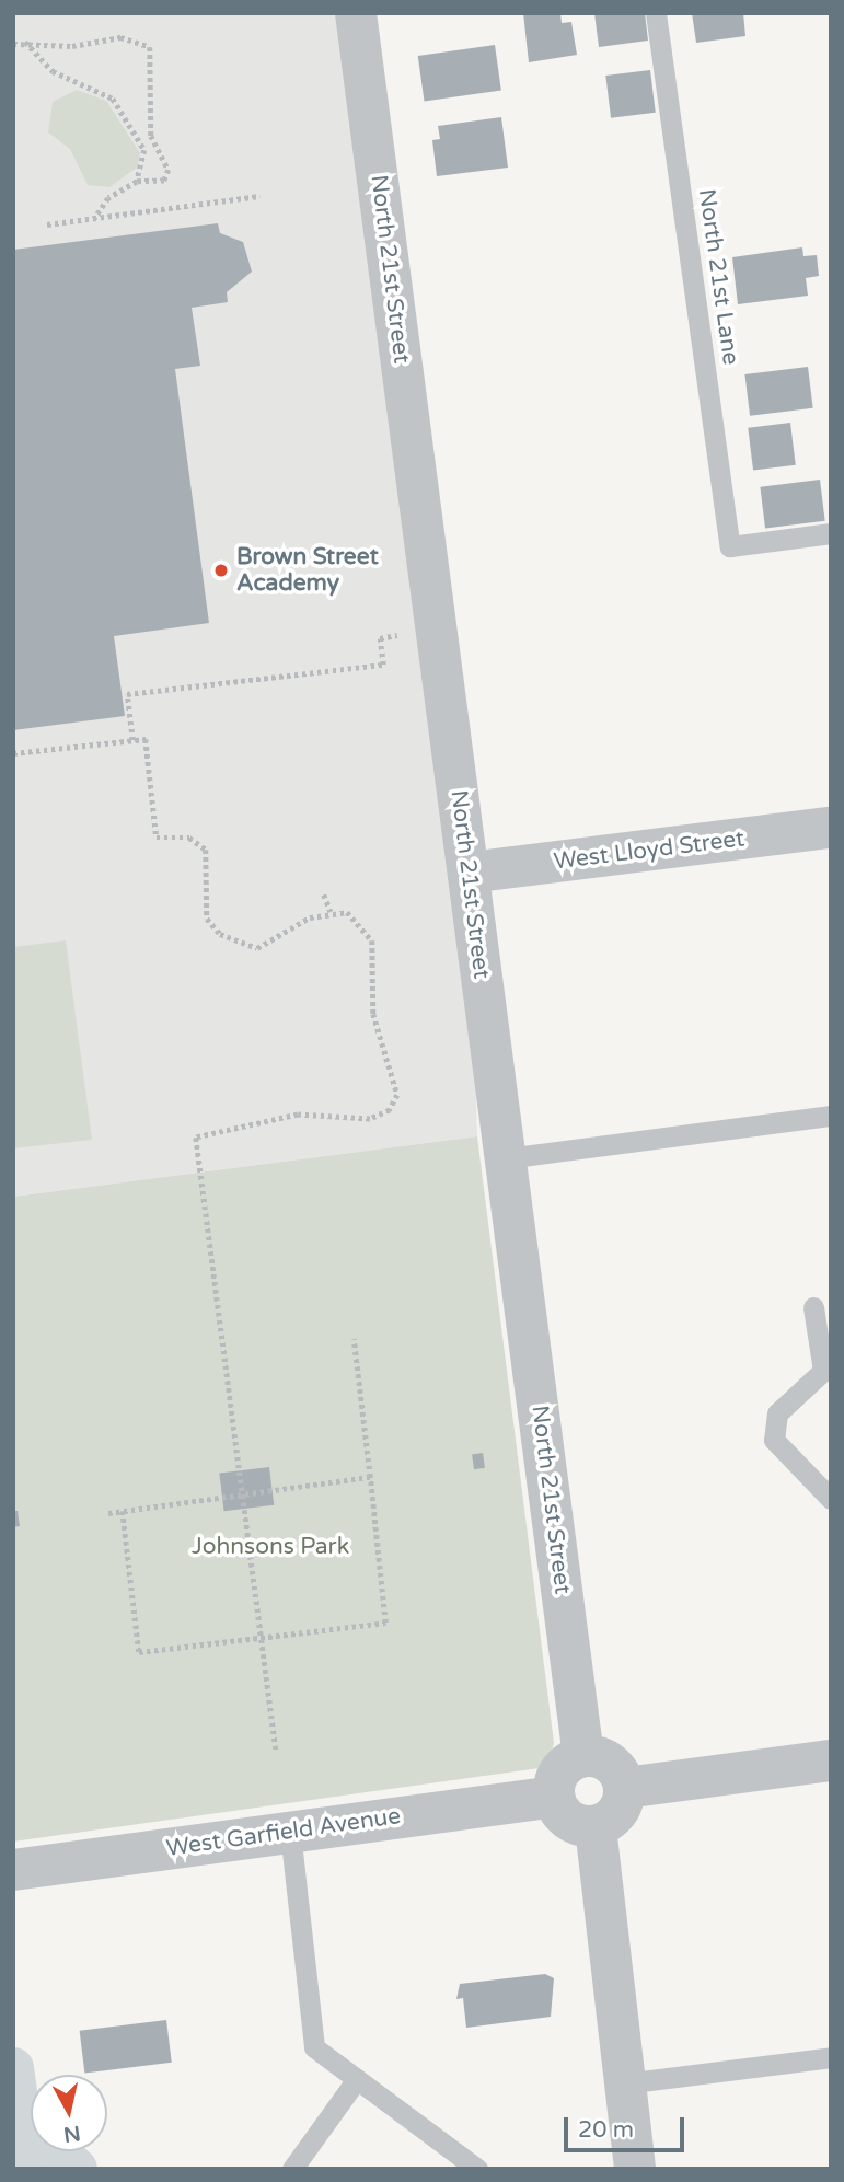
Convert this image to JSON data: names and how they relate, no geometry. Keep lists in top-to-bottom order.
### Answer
{
  "streets": {
    "street": ["North 21st Street", "West Lloyd Street", "West Garfield Avenue"],
    "lane": ["North 21st Lane"]
  },
  "crossings": [
    ["North 21st Street", "West Lloyd Street"],
    ["North 21st Street", "West Garfield Avenue"]
  ],
  "parks": ["Johnsons Park"],
  "places": ["Brown Street Academy"],
  "scale_bar": "20 m",
  "north": "bottom"
}
